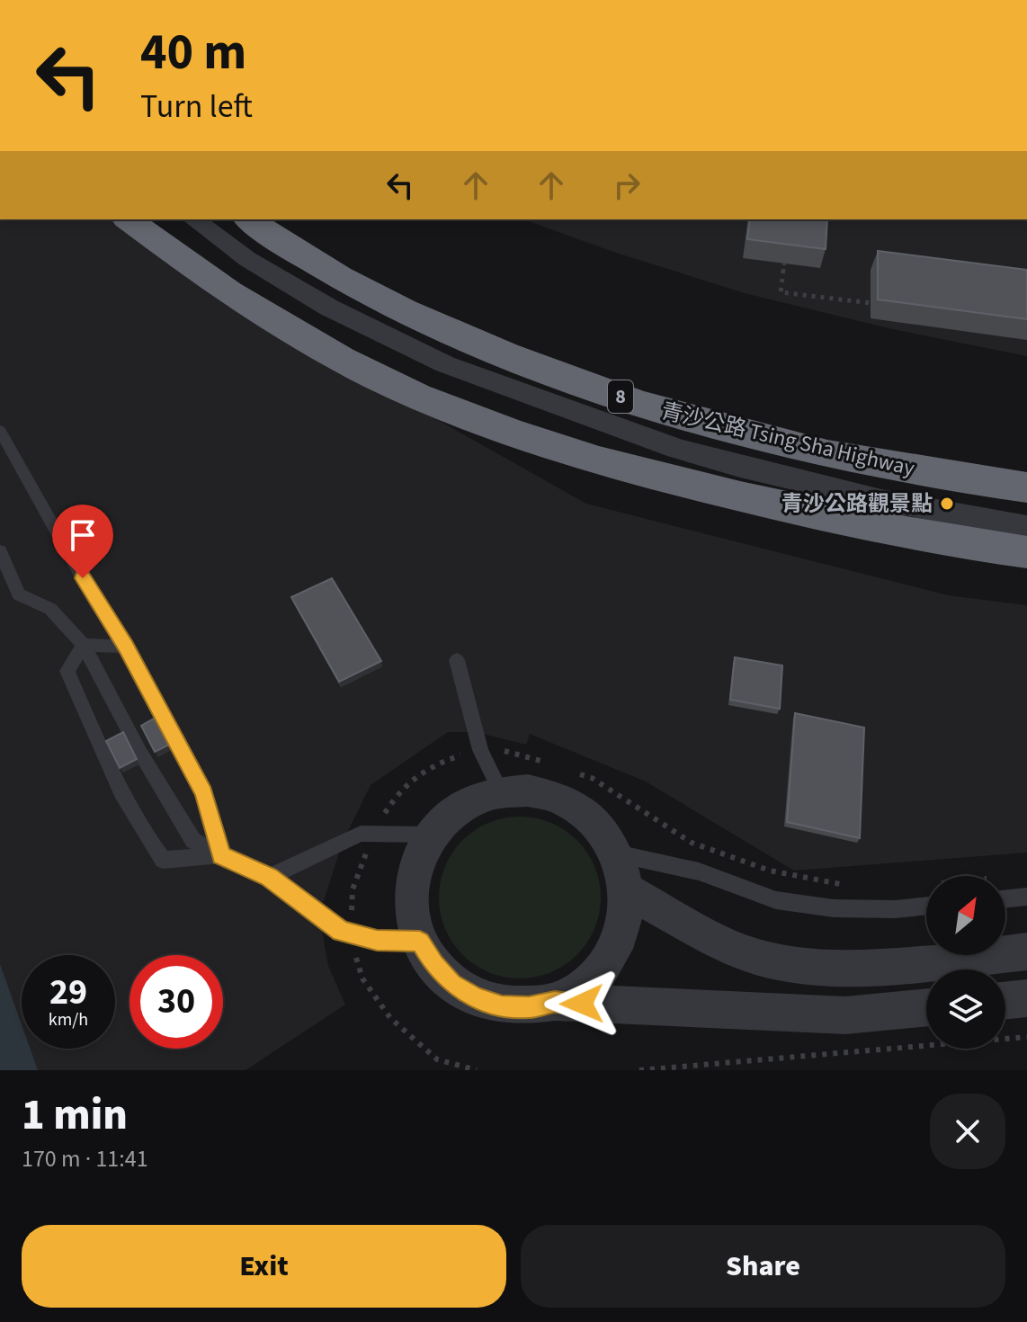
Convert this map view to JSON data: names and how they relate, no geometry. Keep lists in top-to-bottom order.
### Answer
{
  "streets": {
    "highway": ["8", "青沙公路 Tsing Sha Highway"]
  },
  "places": ["青沙公路觀景點"],
  "north": "top right",
  "page": {
    "turn": ["40 m", "Turn left"],
    "speed": "29 km/h",
    "limit": "30",
    "heading": ["1 min", "170 m · 11:41"],
    "buttons": ["Exit", "Share"]
  }
}
